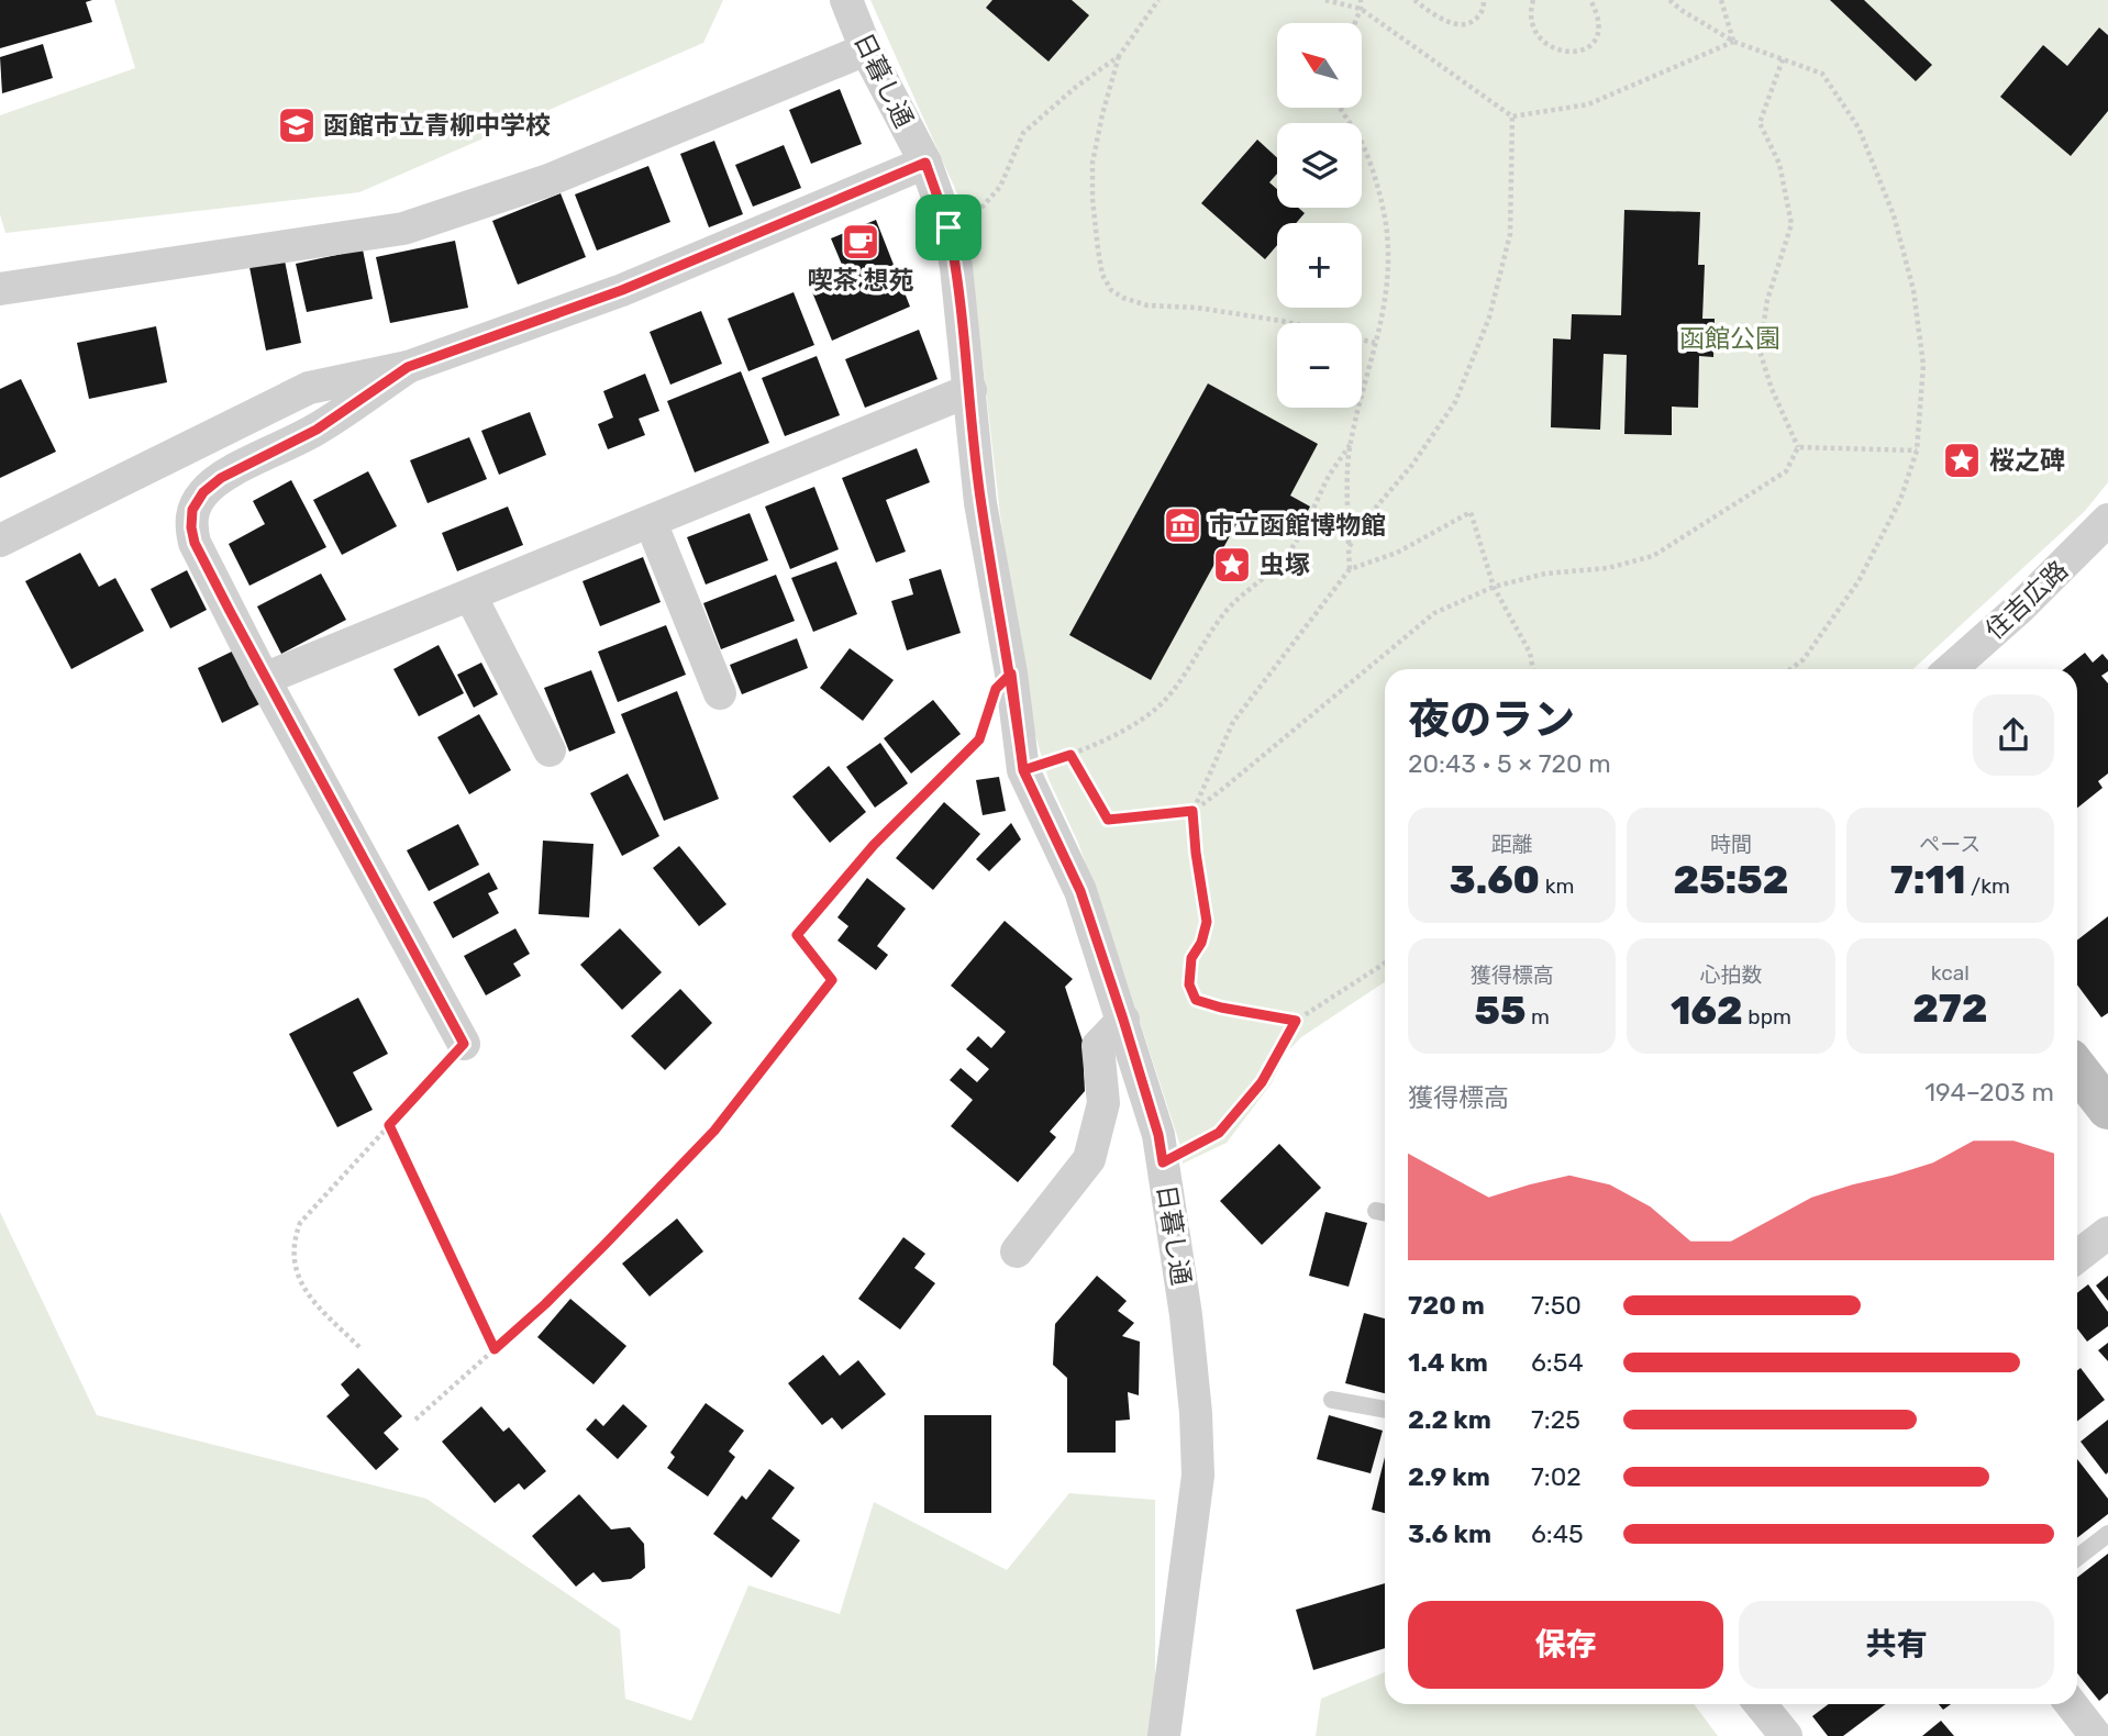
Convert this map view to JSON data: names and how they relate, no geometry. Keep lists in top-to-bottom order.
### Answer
{
  "streets": {
    "street": ["日暮し通", "住吉広路"]
  },
  "parks": ["函館公園"],
  "places": {
    "school or university": ["函館市立青柳中学校"],
    "cafe": ["喫茶 想苑"],
    "place": ["桜之碑", "虫塚"],
    "museum": ["市立函館博物館"]
  },
  "north": "top left",
  "page": {
    "map_buttons": ["+", "−"],
    "heading": ["夜のラン", "20:43 · 5 × 720 m"],
    "stats": [
      ["距離", "3.60 km"],
      ["時間", "25:52"],
      ["ペース", "7:11 /km"],
      ["獲得標高", "55 m"],
      ["心拍数", "162 bpm"],
      ["kcal", "272"]
    ],
    "chart": ["獲得標高", "194–203 m"],
    "list": [
      {
        "name": "720 m",
        "note": "7:50"
      },
      {
        "name": "1.4 km",
        "note": "6:54"
      },
      {
        "name": "2.2 km",
        "note": "7:25"
      },
      {
        "name": "2.9 km",
        "note": "7:02"
      },
      {
        "name": "3.6 km",
        "note": "6:45"
      }
    ],
    "buttons": ["保存", "共有"]
  }
}
